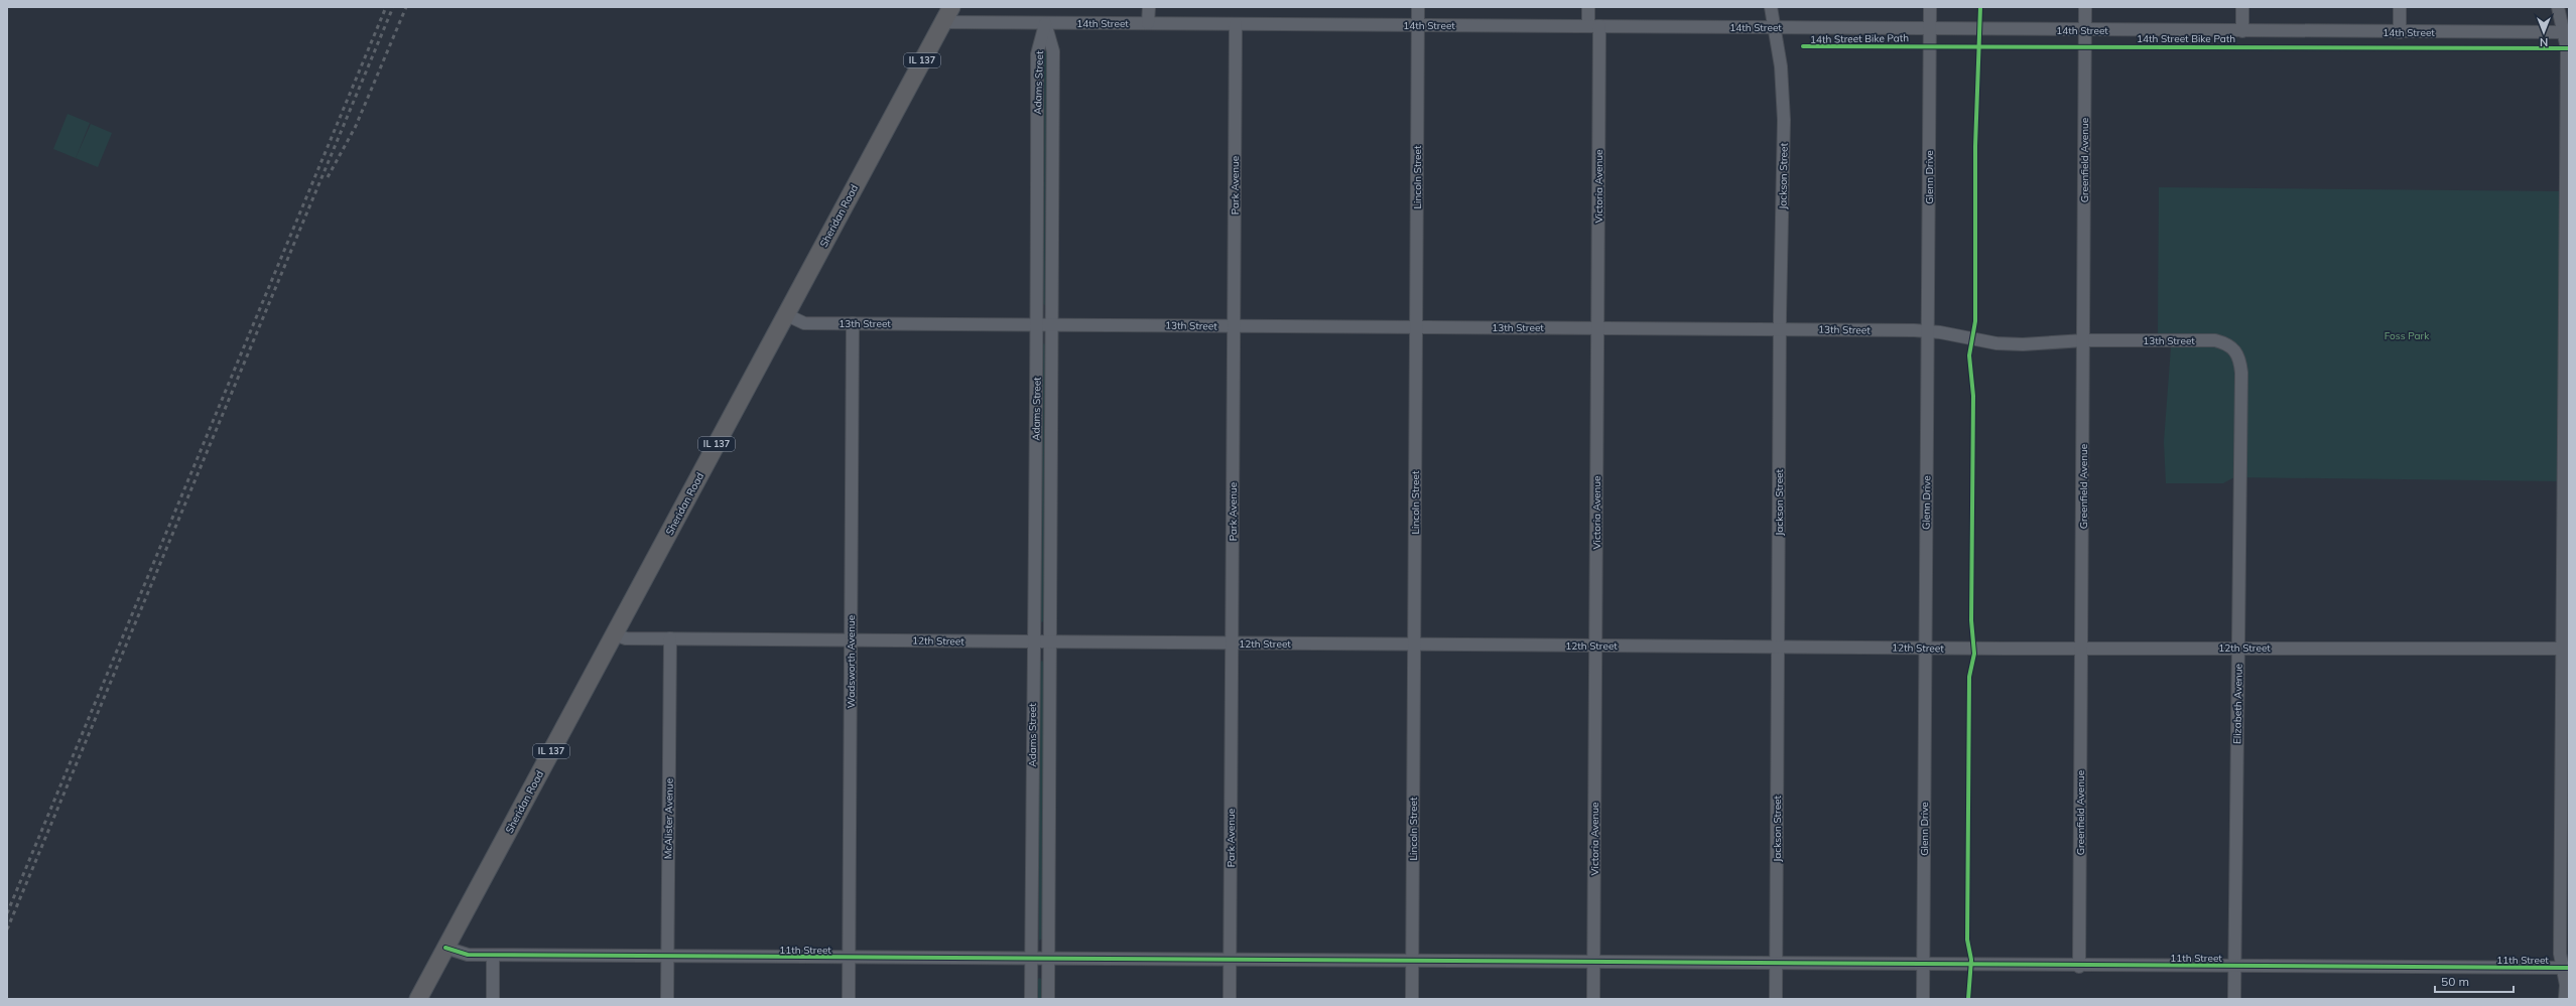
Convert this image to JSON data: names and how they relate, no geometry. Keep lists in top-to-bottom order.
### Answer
{
  "streets": {
    "highway": ["IL 137", "Sheridan Road"],
    "street": [
      "14th Street",
      "Adams Street",
      "Greenfield Avenue",
      "Jackson Street",
      "Lincoln Street",
      "Glenn Drive",
      "Park Avenue",
      "Victoria Avenue",
      "13th Street",
      "12th Street",
      "Wadsworth Avenue",
      "Elizabeth Avenue",
      "McAlister Avenue",
      "11th Street"
    ],
    "cycle path": ["14th Street Bike Path"]
  },
  "crossings": [
    ["14th Street", "Adams Street"],
    ["14th Street", "Greenfield Avenue"],
    ["14th Street", "Jackson Street"],
    ["14th Street", "Lincoln Street"],
    ["14th Street", "Glenn Drive"],
    ["14th Street", "Park Avenue"],
    ["14th Street", "Victoria Avenue"],
    ["14th Street", "Sheridan Road"],
    ["Adams Street", "13th Street"],
    ["Adams Street", "12th Street"],
    ["Adams Street", "11th Street"],
    ["Greenfield Avenue", "13th Street"],
    ["Greenfield Avenue", "12th Street"],
    ["Greenfield Avenue", "11th Street"],
    ["Jackson Street", "13th Street"],
    ["Jackson Street", "12th Street"],
    ["Jackson Street", "11th Street"],
    ["Lincoln Street", "13th Street"],
    ["Lincoln Street", "12th Street"],
    ["Lincoln Street", "11th Street"],
    ["Glenn Drive", "13th Street"],
    ["Glenn Drive", "12th Street"],
    ["Glenn Drive", "11th Street"],
    ["Park Avenue", "13th Street"],
    ["Park Avenue", "12th Street"],
    ["Park Avenue", "11th Street"],
    ["Victoria Avenue", "13th Street"],
    ["Victoria Avenue", "12th Street"],
    ["Victoria Avenue", "11th Street"],
    ["Sheridan Road", "13th Street"],
    ["Sheridan Road", "12th Street"],
    ["Sheridan Road", "11th Street"],
    ["13th Street", "Wadsworth Avenue"],
    ["13th Street", "Elizabeth Avenue"],
    ["12th Street", "Wadsworth Avenue"],
    ["12th Street", "Elizabeth Avenue"],
    ["12th Street", "McAlister Avenue"],
    ["Wadsworth Avenue", "11th Street"],
    ["Elizabeth Avenue", "11th Street"],
    ["McAlister Avenue", "11th Street"]
  ],
  "parks": ["Foss Park"],
  "scale_bar": "50 m",
  "north": "bottom"
}
